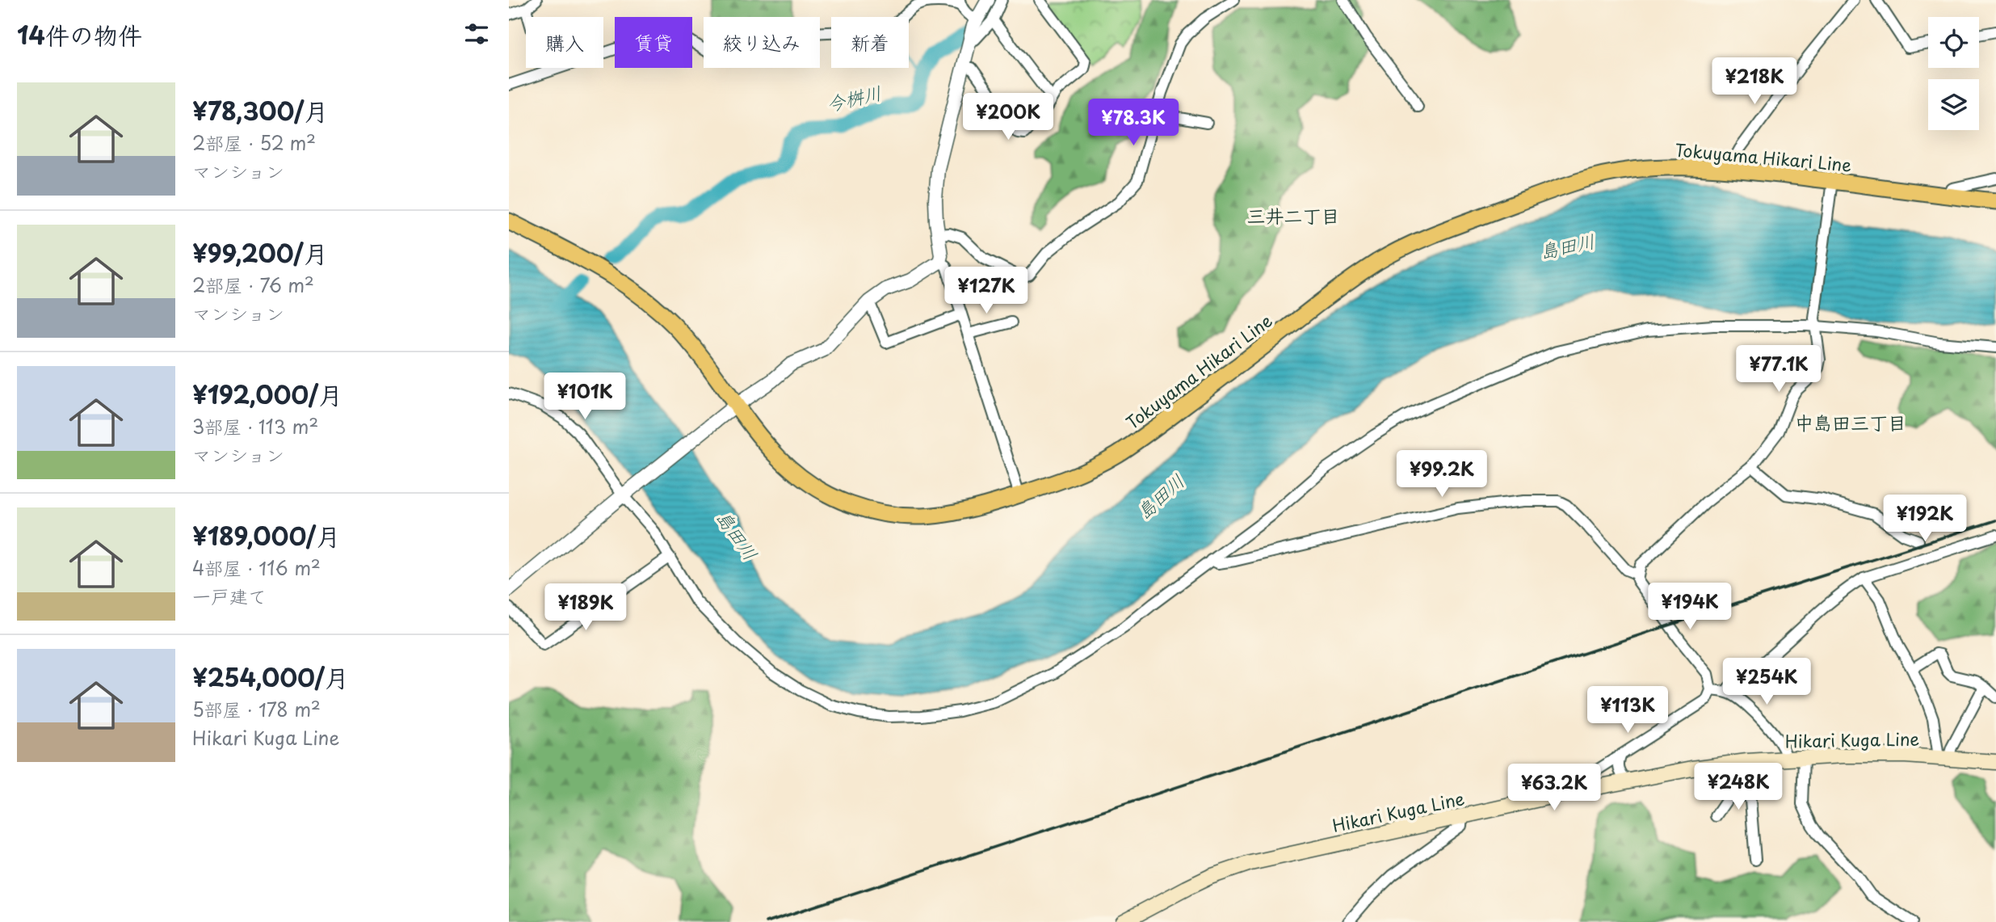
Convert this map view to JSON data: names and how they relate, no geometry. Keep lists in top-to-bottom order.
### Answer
{
  "streets": {
    "main road": ["Tokuyama Hikari Line", "Hikari Kuga Line"]
  },
  "districts": ["三井二丁目", "中島田三丁目"],
  "water": ["今桝川", "島田川"],
  "page": {
    "heading": "14件の物件",
    "chip": [
      "購入",
      "賃貸",
      "絞り込み",
      "新着"
    ],
    "price": [
      "¥218K",
      "¥200K",
      "¥78.3K",
      "¥127K",
      "¥77.1K",
      "¥101K",
      "¥99.2K",
      "¥192K",
      "¥194K",
      "¥189K",
      "¥254K",
      "¥113K",
      "¥248K",
      "¥63.2K"
    ],
    "list": [
      {
        "name": "¥78,300/月",
        "note": "2部屋 · 52 m² · マンション"
      },
      {
        "name": "¥99,200/月",
        "note": "2部屋 · 76 m² · マンション"
      },
      {
        "name": "¥192,000/月",
        "note": "3部屋 · 113 m² · マンション"
      },
      {
        "name": "¥189,000/月",
        "note": "4部屋 · 116 m² · 一戸建て"
      },
      {
        "name": "¥254,000/月",
        "note": "5部屋 · 178 m² · Hikari Kuga Line"
      }
    ]
  }
}
